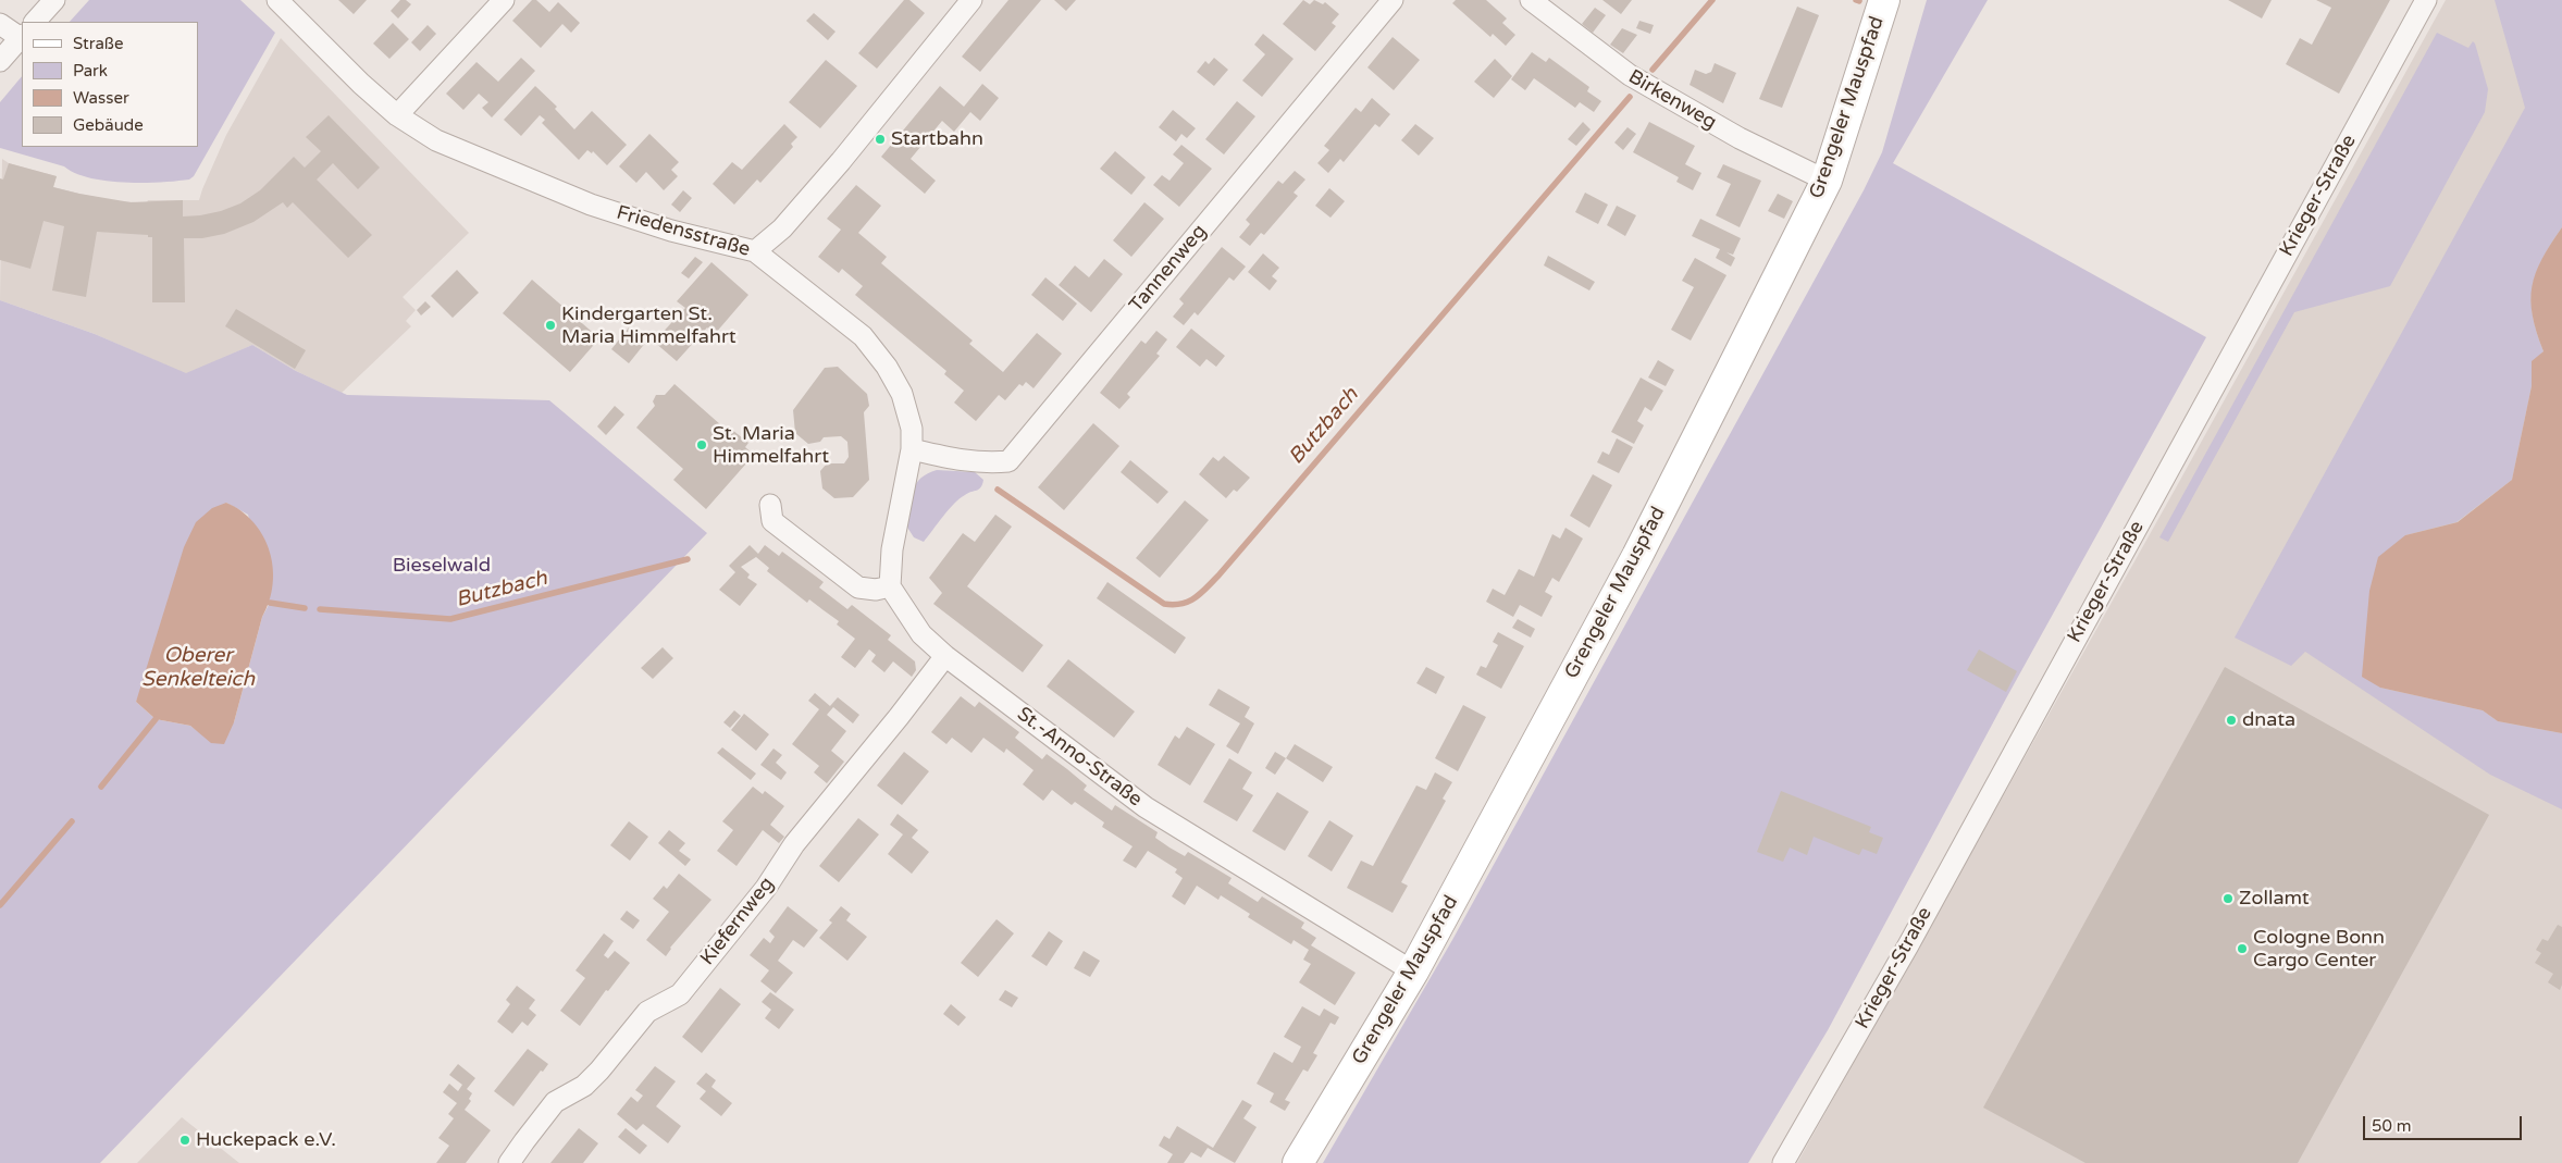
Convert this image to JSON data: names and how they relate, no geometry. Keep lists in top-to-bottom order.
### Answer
{
  "streets": {
    "main road": ["Grengeler Mauspfad"],
    "street": [
      "Birkenweg",
      "Krieger-Straße",
      "Friedensstraße",
      "Tannenweg",
      "St.-Anno-Straße",
      "Kiefernweg"
    ]
  },
  "crossings": [
    ["Birkenweg", "Grengeler Mauspfad"],
    ["Grengeler Mauspfad", "St.-Anno-Straße"],
    ["Friedensstraße", "Tannenweg"],
    ["Friedensstraße", "St.-Anno-Straße"],
    ["St.-Anno-Straße", "Kiefernweg"]
  ],
  "water": ["Butzbach", "Oberer Senkelteich"],
  "parks": ["Bieselwald"],
  "places": [
    "Startbahn",
    "Kindergarten St. Maria Himmelfahrt",
    "St. Maria Himmelfahrt",
    "dnata",
    "Zollamt",
    "Cologne Bonn Cargo Center",
    "Huckepack e.V."
  ],
  "legend": [
    "Straße",
    "Park",
    "Wasser",
    "Gebäude"
  ],
  "scale_bar": "50 m"
}
